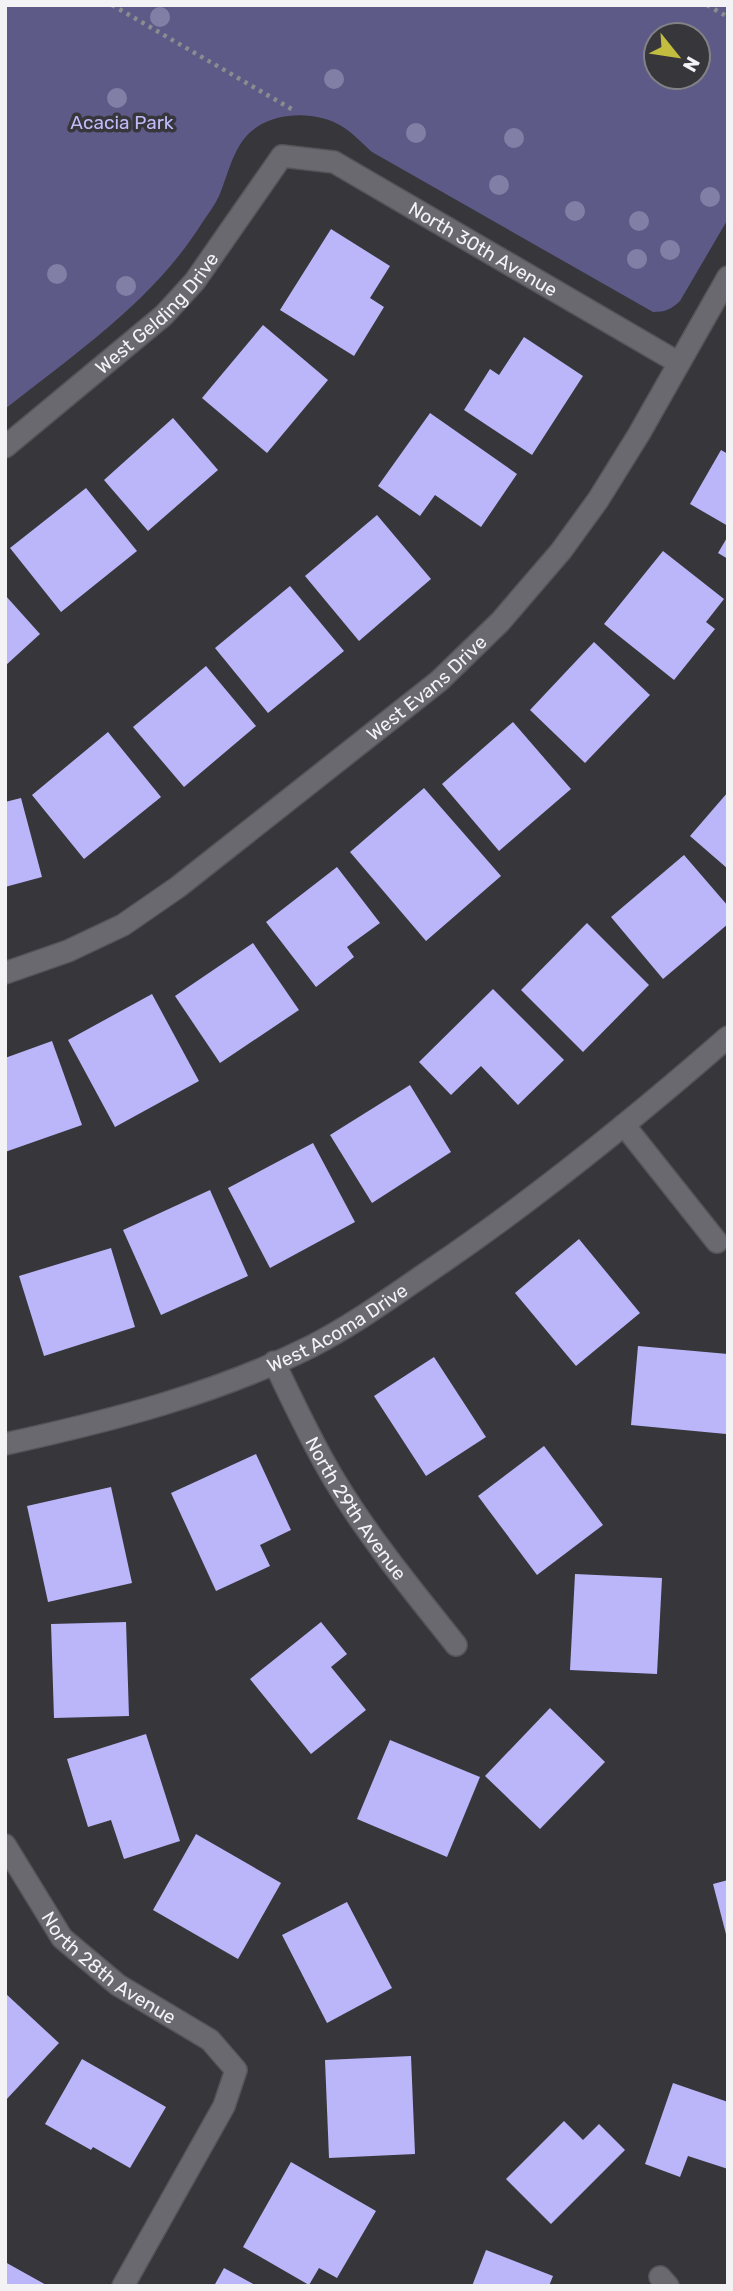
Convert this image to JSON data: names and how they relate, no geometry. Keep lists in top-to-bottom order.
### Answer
{
  "streets": {
    "street": [
      "North 30th Avenue",
      "West Gelding Drive",
      "West Evans Drive",
      "West Acoma Drive",
      "North 29th Avenue",
      "North 28th Avenue"
    ]
  },
  "crossings": [
    ["North 30th Avenue", "West Gelding Drive"],
    ["North 30th Avenue", "West Evans Drive"],
    ["West Acoma Drive", "North 29th Avenue"]
  ],
  "parks": ["Acacia Park"],
  "north": "bottom right"
}
